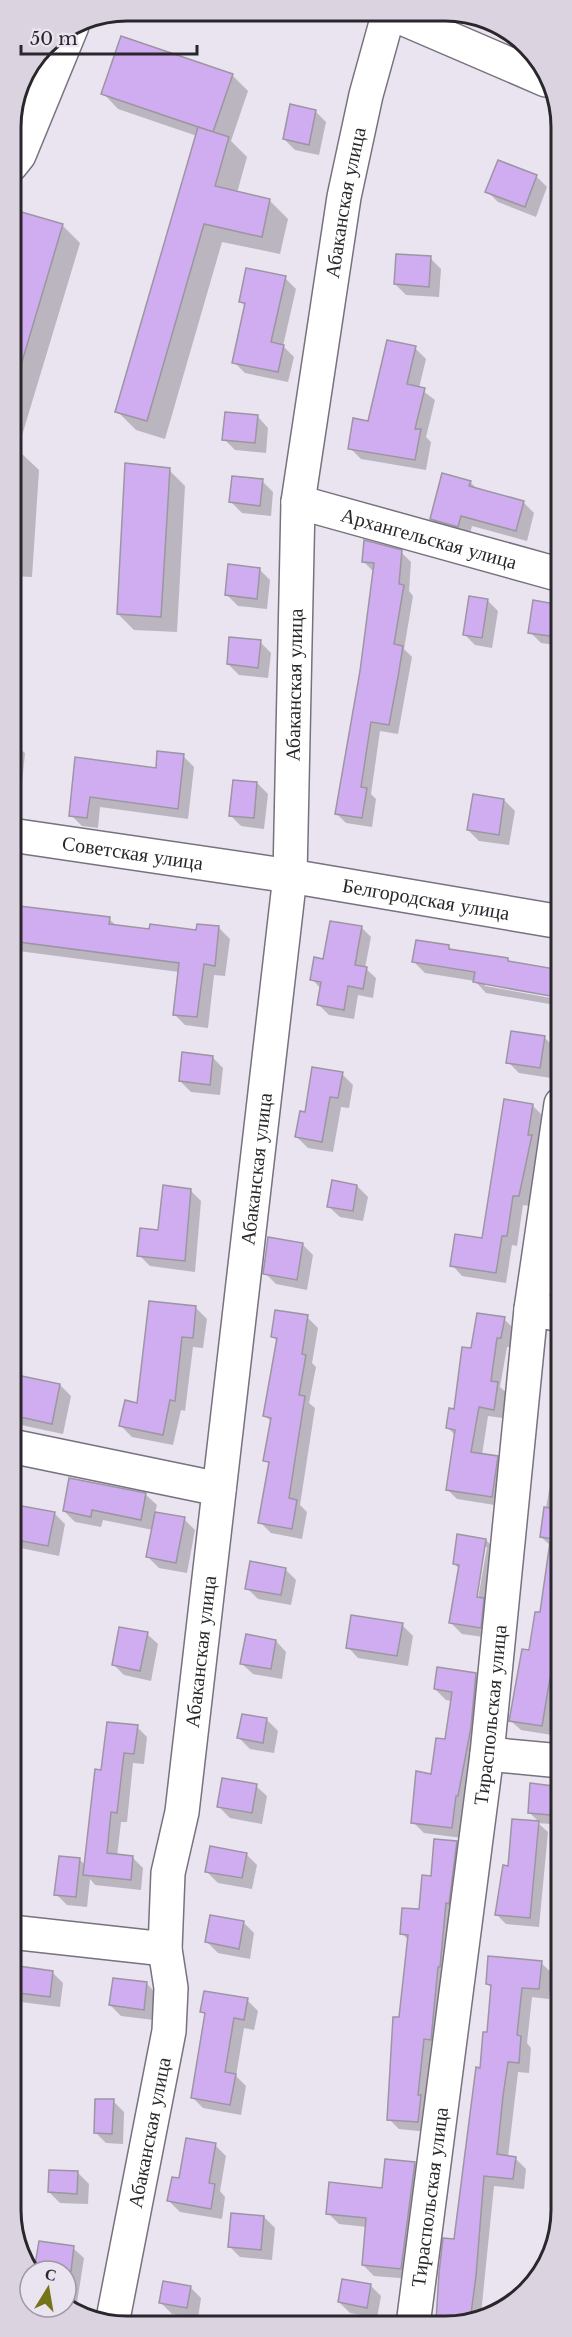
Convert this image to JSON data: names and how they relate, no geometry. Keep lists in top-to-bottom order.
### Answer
{
  "streets": {
    "street": [
      "Абаканская улица",
      "Архангельская улица",
      "Советская улица",
      "Белгородская улица",
      "Тираспольская улица"
    ]
  },
  "crossings": [
    ["Абаканская улица", "Архангельская улица"],
    ["Абаканская улица", "Советская улица"],
    ["Абаканская улица", "Белгородская улица"],
    ["Советская улица", "Белгородская улица"]
  ],
  "scale_bar": "50 m",
  "north": "top"
}
